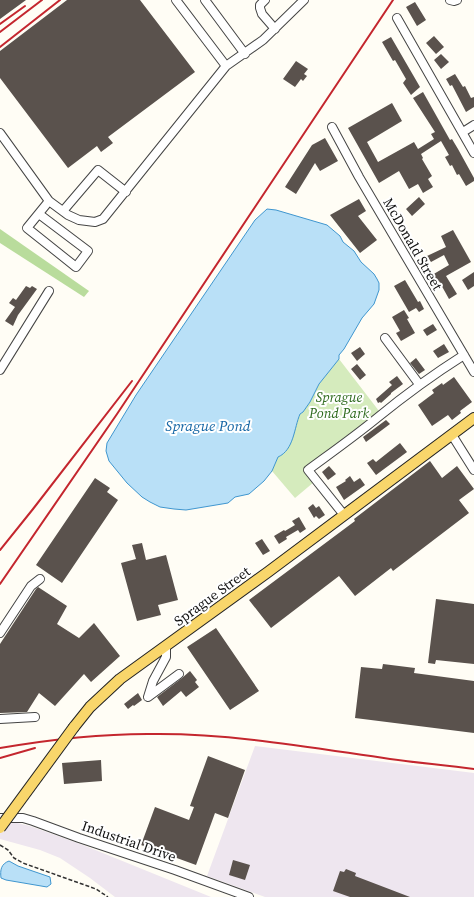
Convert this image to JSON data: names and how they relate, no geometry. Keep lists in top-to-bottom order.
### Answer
{
  "streets": {
    "main road": ["Sprague Street"],
    "street": ["McDonald Street", "Industrial Drive"]
  },
  "water": ["Sprague Pond"],
  "parks": ["Sprague Pond Park"]
}
